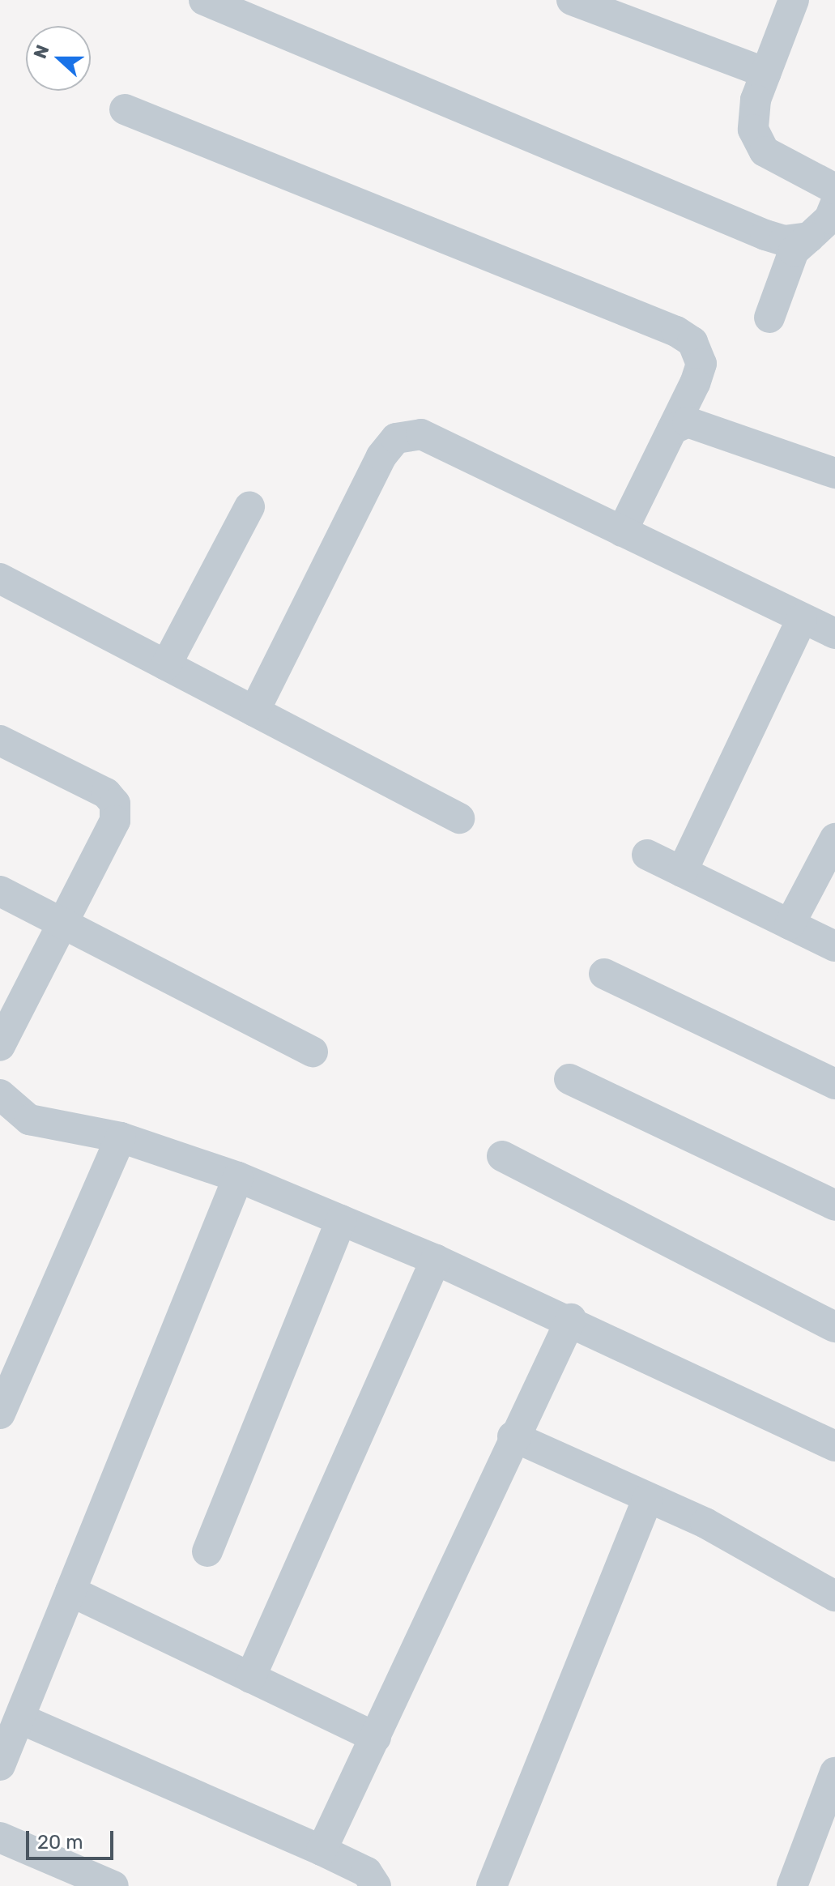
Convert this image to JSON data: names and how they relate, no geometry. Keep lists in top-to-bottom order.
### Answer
{
  "scale_bar": "20 m",
  "north": "left"
}
